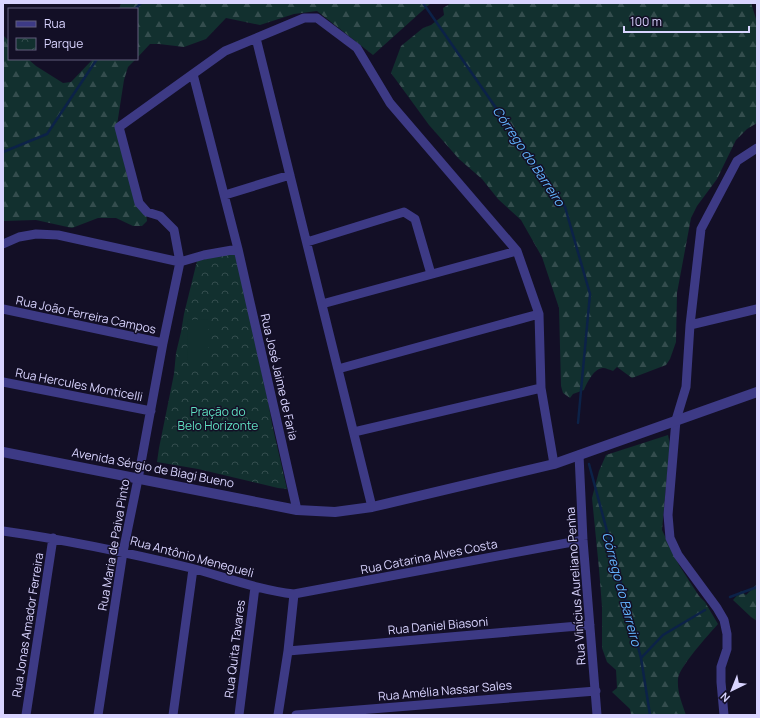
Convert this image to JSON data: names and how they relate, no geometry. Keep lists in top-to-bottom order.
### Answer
{
  "streets": {
    "street": [
      "Rua João Ferreira Campos",
      "Rua José Jaime de Faria",
      "Rua Hercules Monticelli",
      "Avenida Sérgio de Biagi Bueno",
      "Rua Maria de Paiva Pinto",
      "Rua Antônio Menegueli",
      "Rua Catarina Alves Costa",
      "Rua Vinícius Aureliano Penha",
      "Rua Jonas Amador Ferreira",
      "Rua Daniel Biasoni",
      "Rua Quita Tavares",
      "Rua Amélia Nassar Sales"
    ]
  },
  "crossings": [
    ["Rua João Ferreira Campos", "Rua Maria de Paiva Pinto"],
    ["Rua José Jaime de Faria", "Avenida Sérgio de Biagi Bueno"],
    ["Rua Hercules Monticelli", "Rua Maria de Paiva Pinto"],
    ["Avenida Sérgio de Biagi Bueno", "Rua Maria de Paiva Pinto"],
    ["Avenida Sérgio de Biagi Bueno", "Rua Vinícius Aureliano Penha"],
    ["Rua Maria de Paiva Pinto", "Rua Antônio Menegueli"],
    ["Rua Antônio Menegueli", "Rua Catarina Alves Costa"],
    ["Rua Antônio Menegueli", "Rua Jonas Amador Ferreira"],
    ["Rua Antônio Menegueli", "Rua Quita Tavares"],
    ["Rua Catarina Alves Costa", "Rua Vinícius Aureliano Penha"],
    ["Rua Vinícius Aureliano Penha", "Rua Daniel Biasoni"],
    ["Rua Vinícius Aureliano Penha", "Rua Amélia Nassar Sales"]
  ],
  "water": ["Córrego do Barreiro"],
  "parks": ["Pração do Belo Horizonte"],
  "legend": ["Rua", "Parque"],
  "scale_bar": "100 m",
  "north": "bottom left"
}
